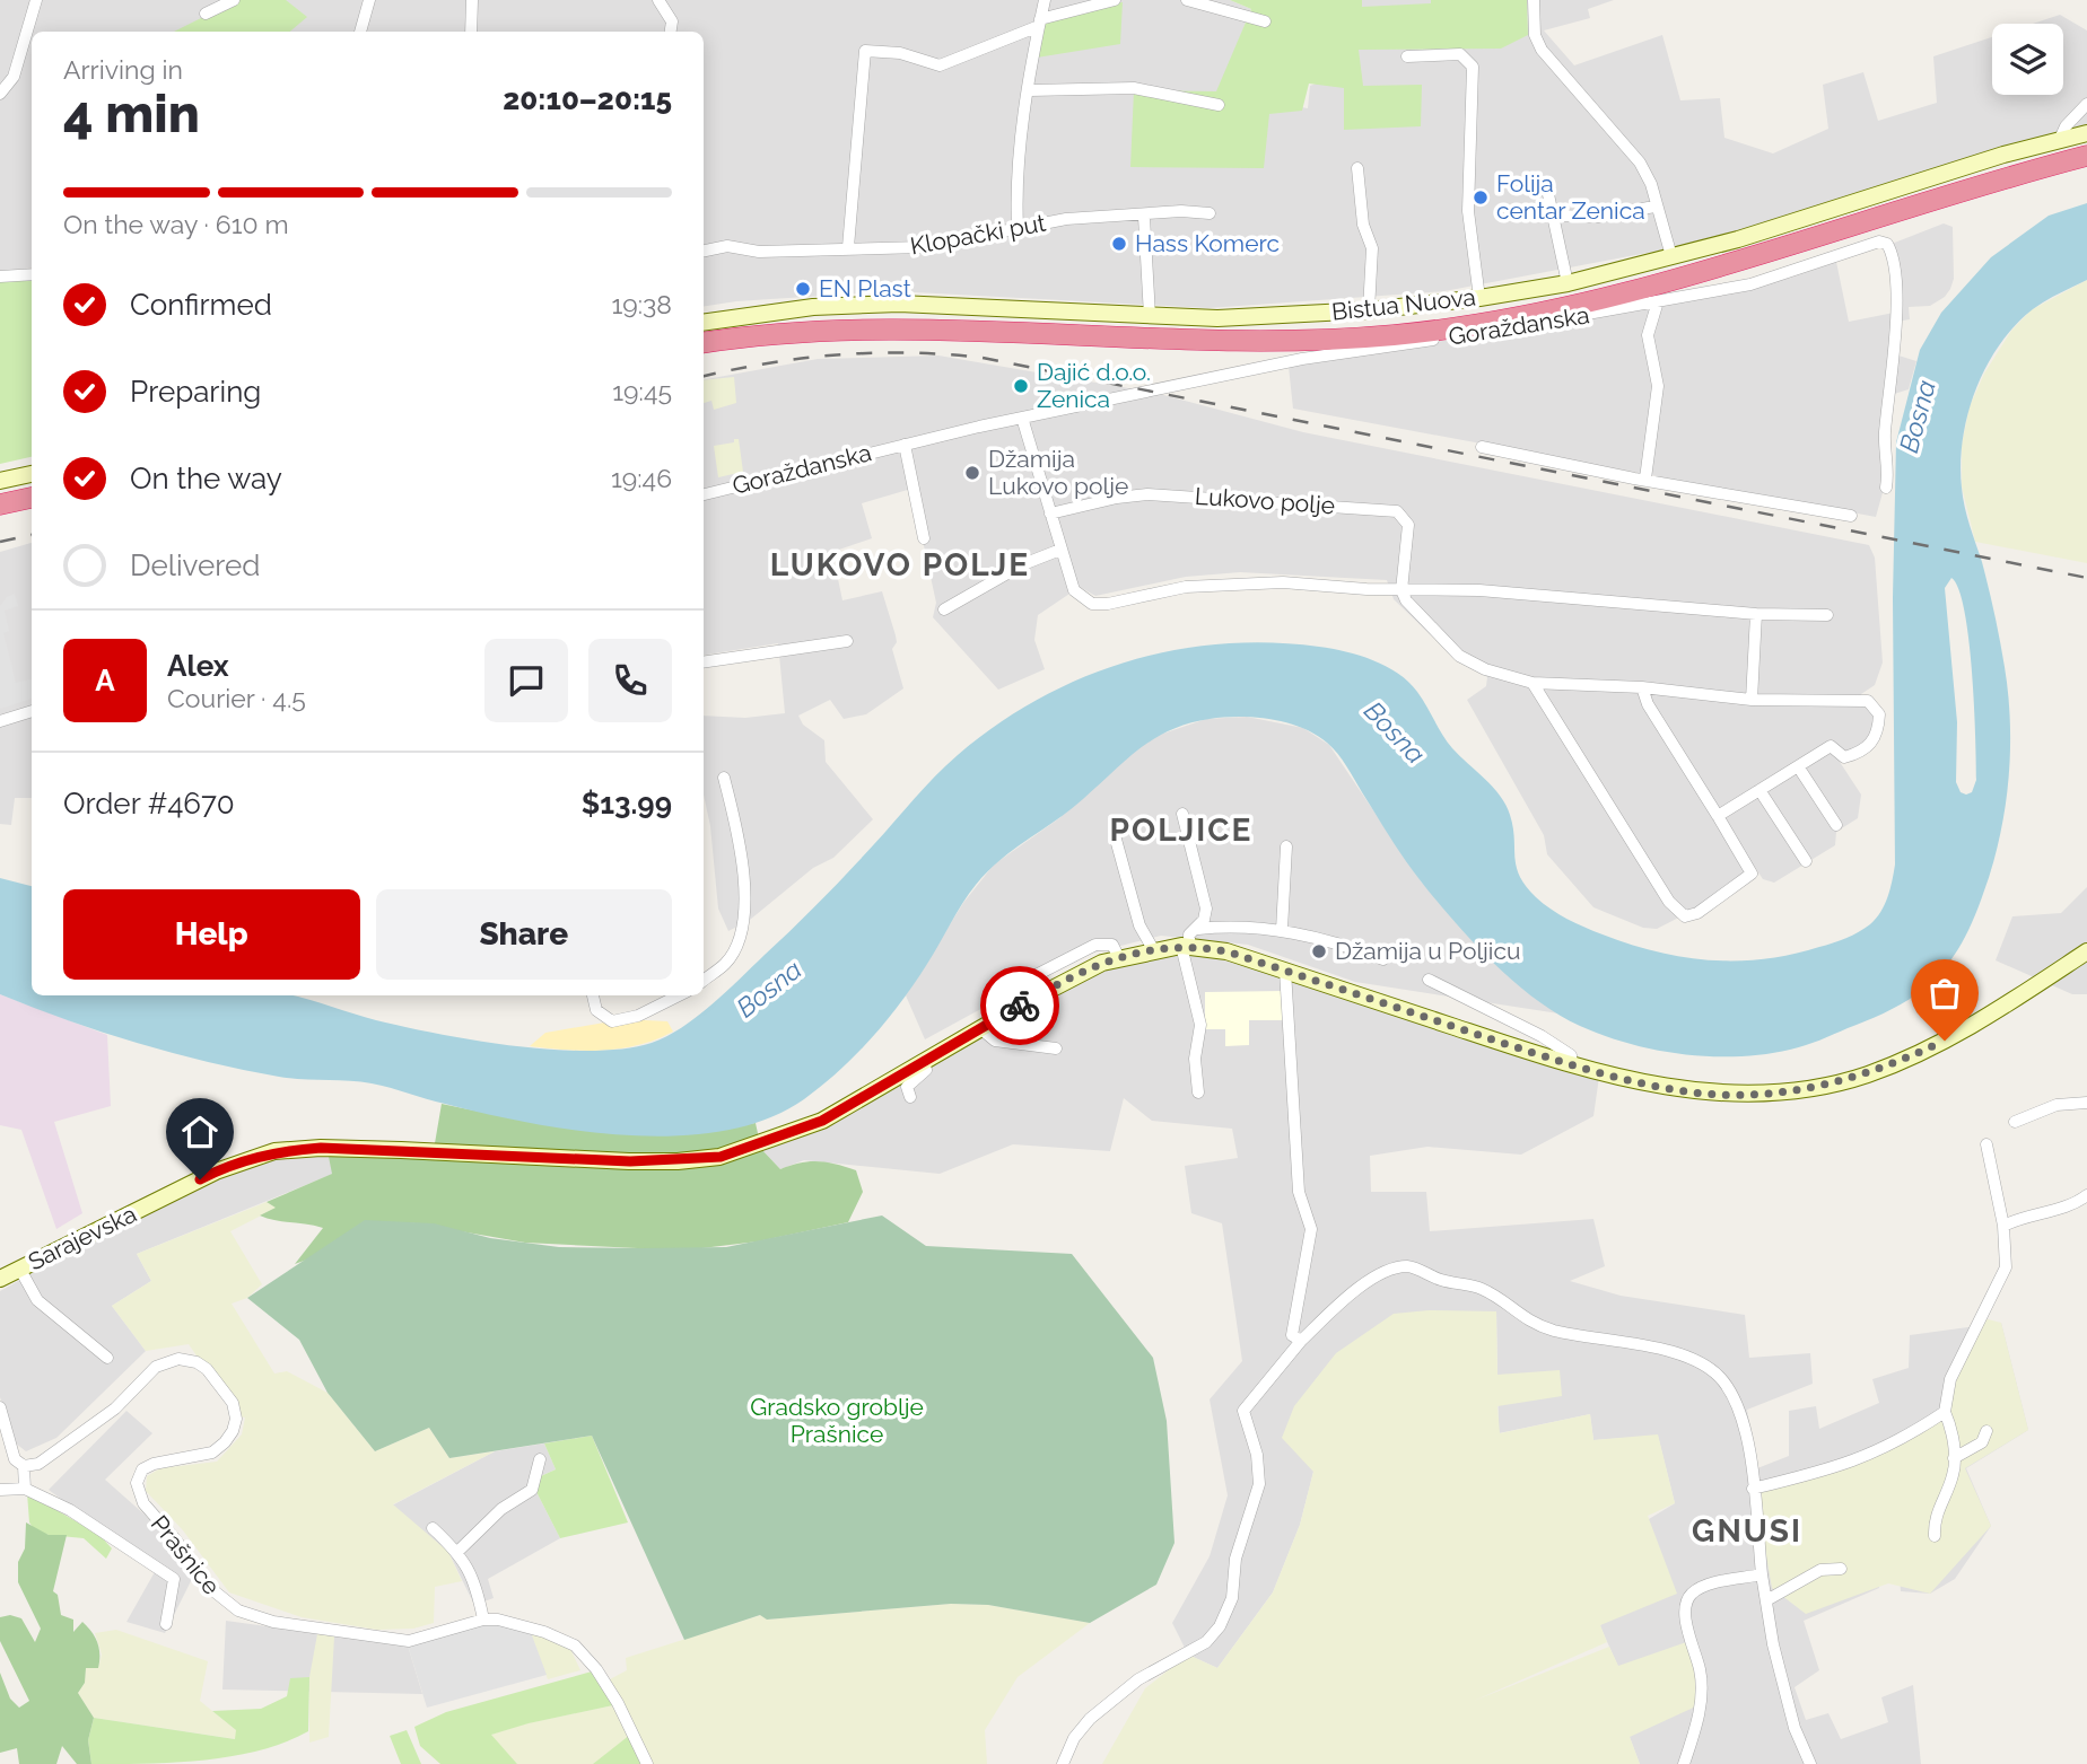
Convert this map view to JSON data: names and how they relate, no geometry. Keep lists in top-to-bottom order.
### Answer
{
  "streets": {
    "main road": ["Bistua Nuova", "Sarajevska"],
    "street": [
      "Klopački put",
      "Goraždanska",
      "Lukovo polje",
      "Prašnice"
    ]
  },
  "districts": ["LUKOVO POLJE", "POLJICE", "GNUSI"],
  "water": ["Bosna"],
  "parks": ["Gradsko groblje Prašnice"],
  "places": [
    "Folija centar Zenica",
    "Hass Komerc",
    "EN Plast",
    "Dajić d.o.o. Zenica",
    "Džamija Lukovo polje",
    "Džamija u Poljicu"
  ],
  "page": {
    "heading": ["4 min", "Arriving in", "20:10–20:15"],
    "panel": [
      "Alex",
      "Courier · 4.5",
      "Order #4670",
      "$13.99"
    ],
    "bar": "On the way · 610 m",
    "list": [
      ["Confirmed", "19:38"],
      ["Preparing", "19:45"],
      ["On the way", "19:46"],
      "Delivered"
    ],
    "round": "A",
    "buttons": ["Help", "Share"]
  }
}
